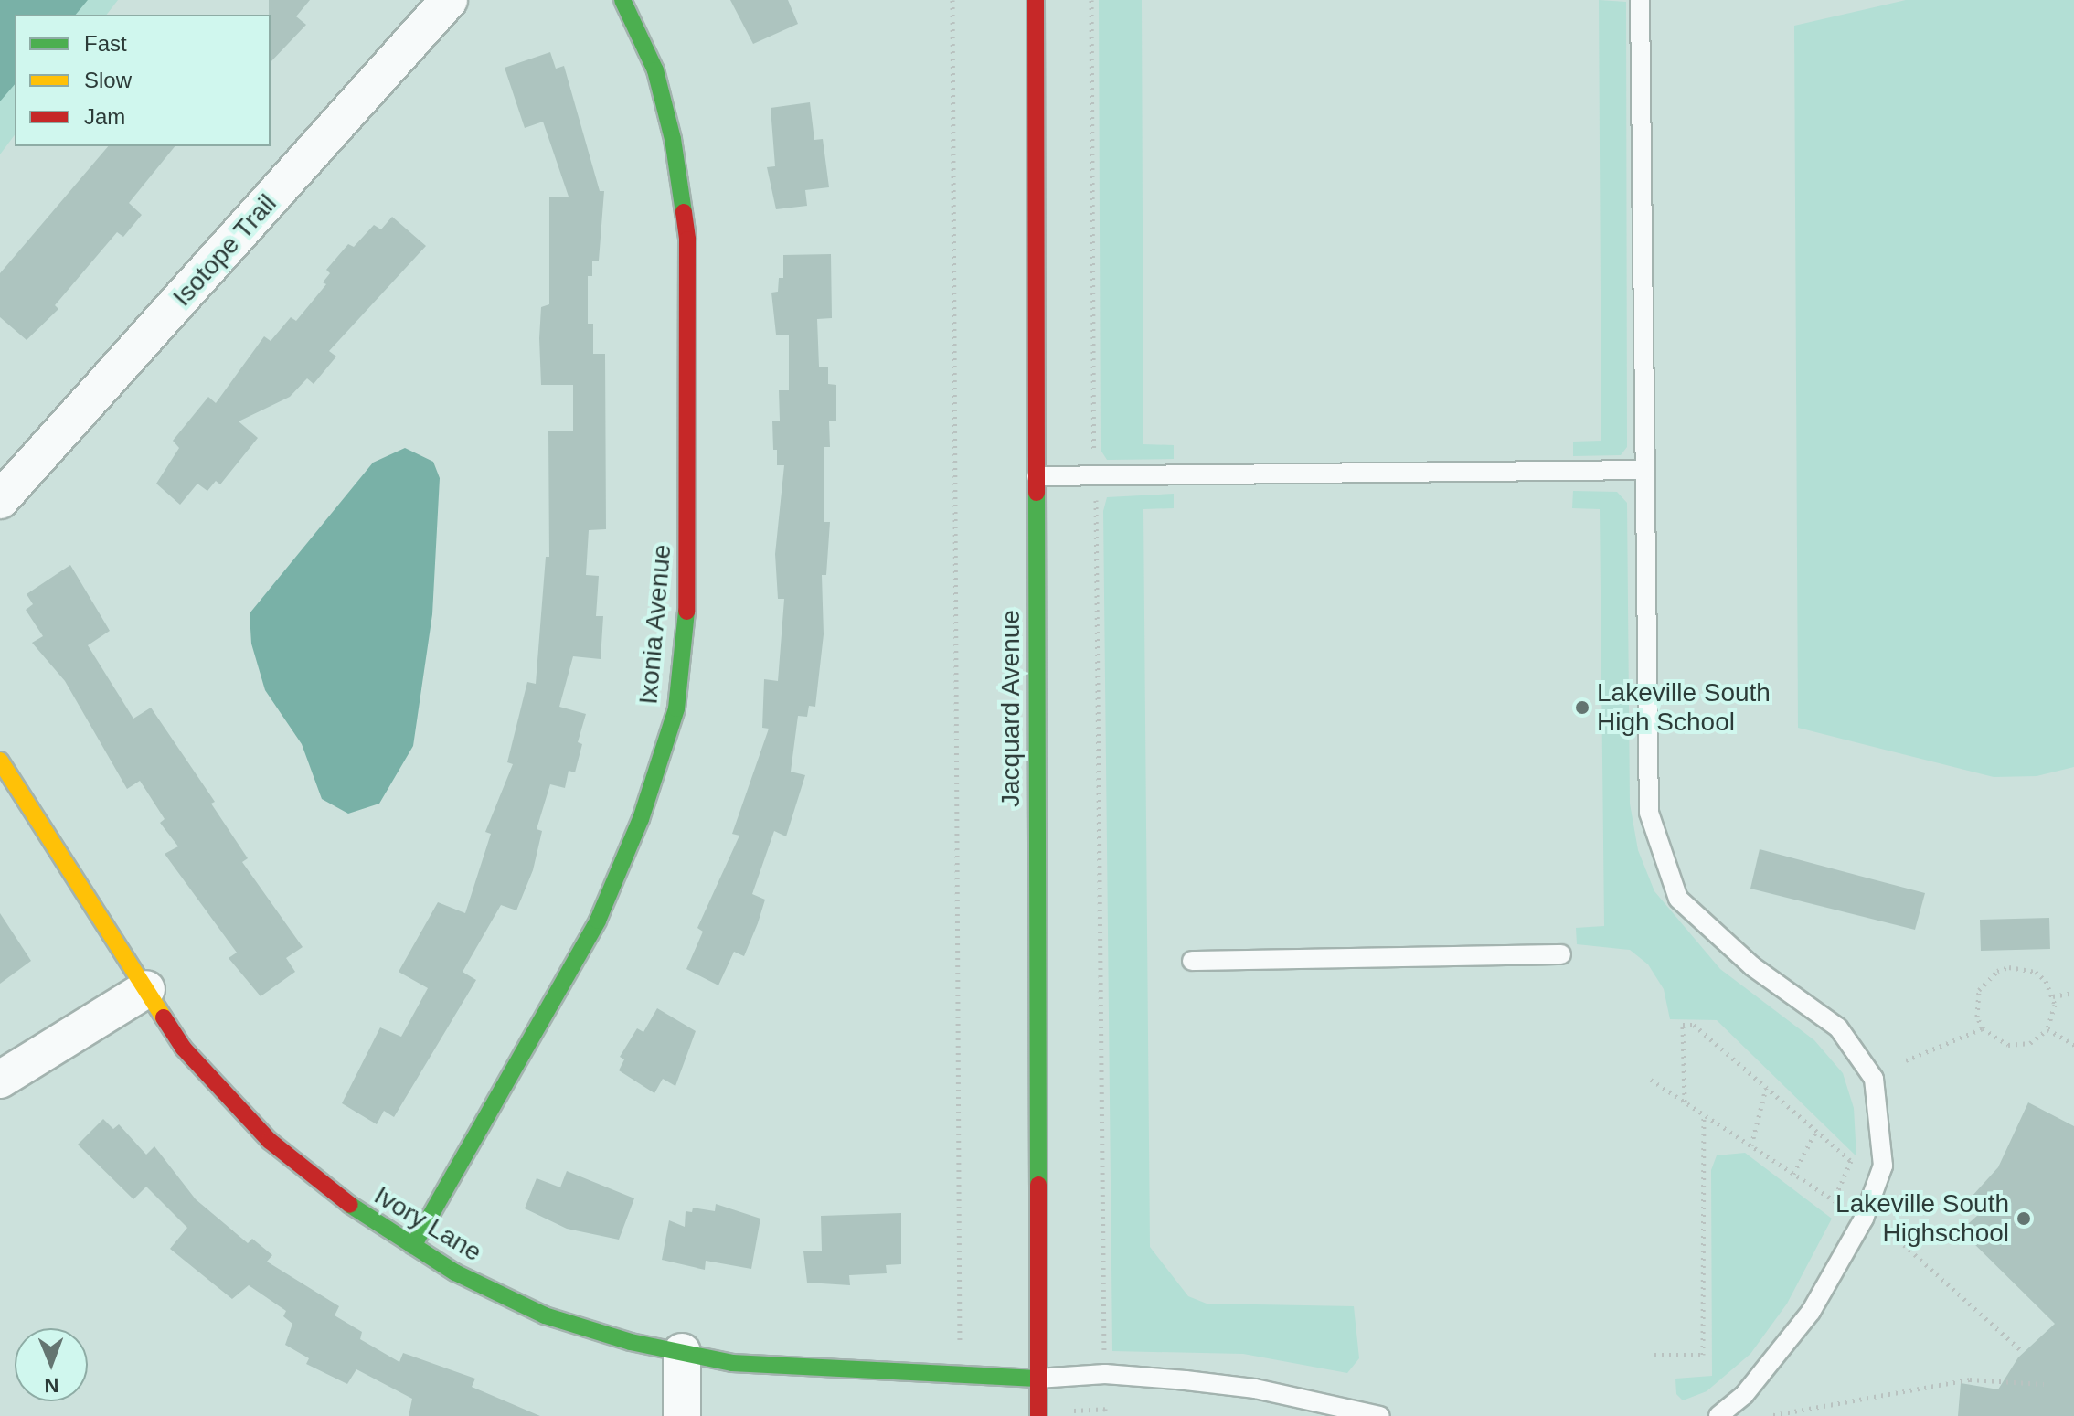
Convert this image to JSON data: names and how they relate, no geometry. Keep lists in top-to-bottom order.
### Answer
{
  "streets": {
    "street": [
      "Isotope Trail",
      "Ixonia Avenue",
      "Jacquard Avenue",
      "Ivory Lane"
    ]
  },
  "crossings": [
    ["Ixonia Avenue", "Ivory Lane"],
    ["Jacquard Avenue", "Ivory Lane"]
  ],
  "places": ["Lakeville South High School", "Lakeville South Highschool"],
  "legend": ["Fast", "Slow", "Jam"],
  "north": "bottom"
}
